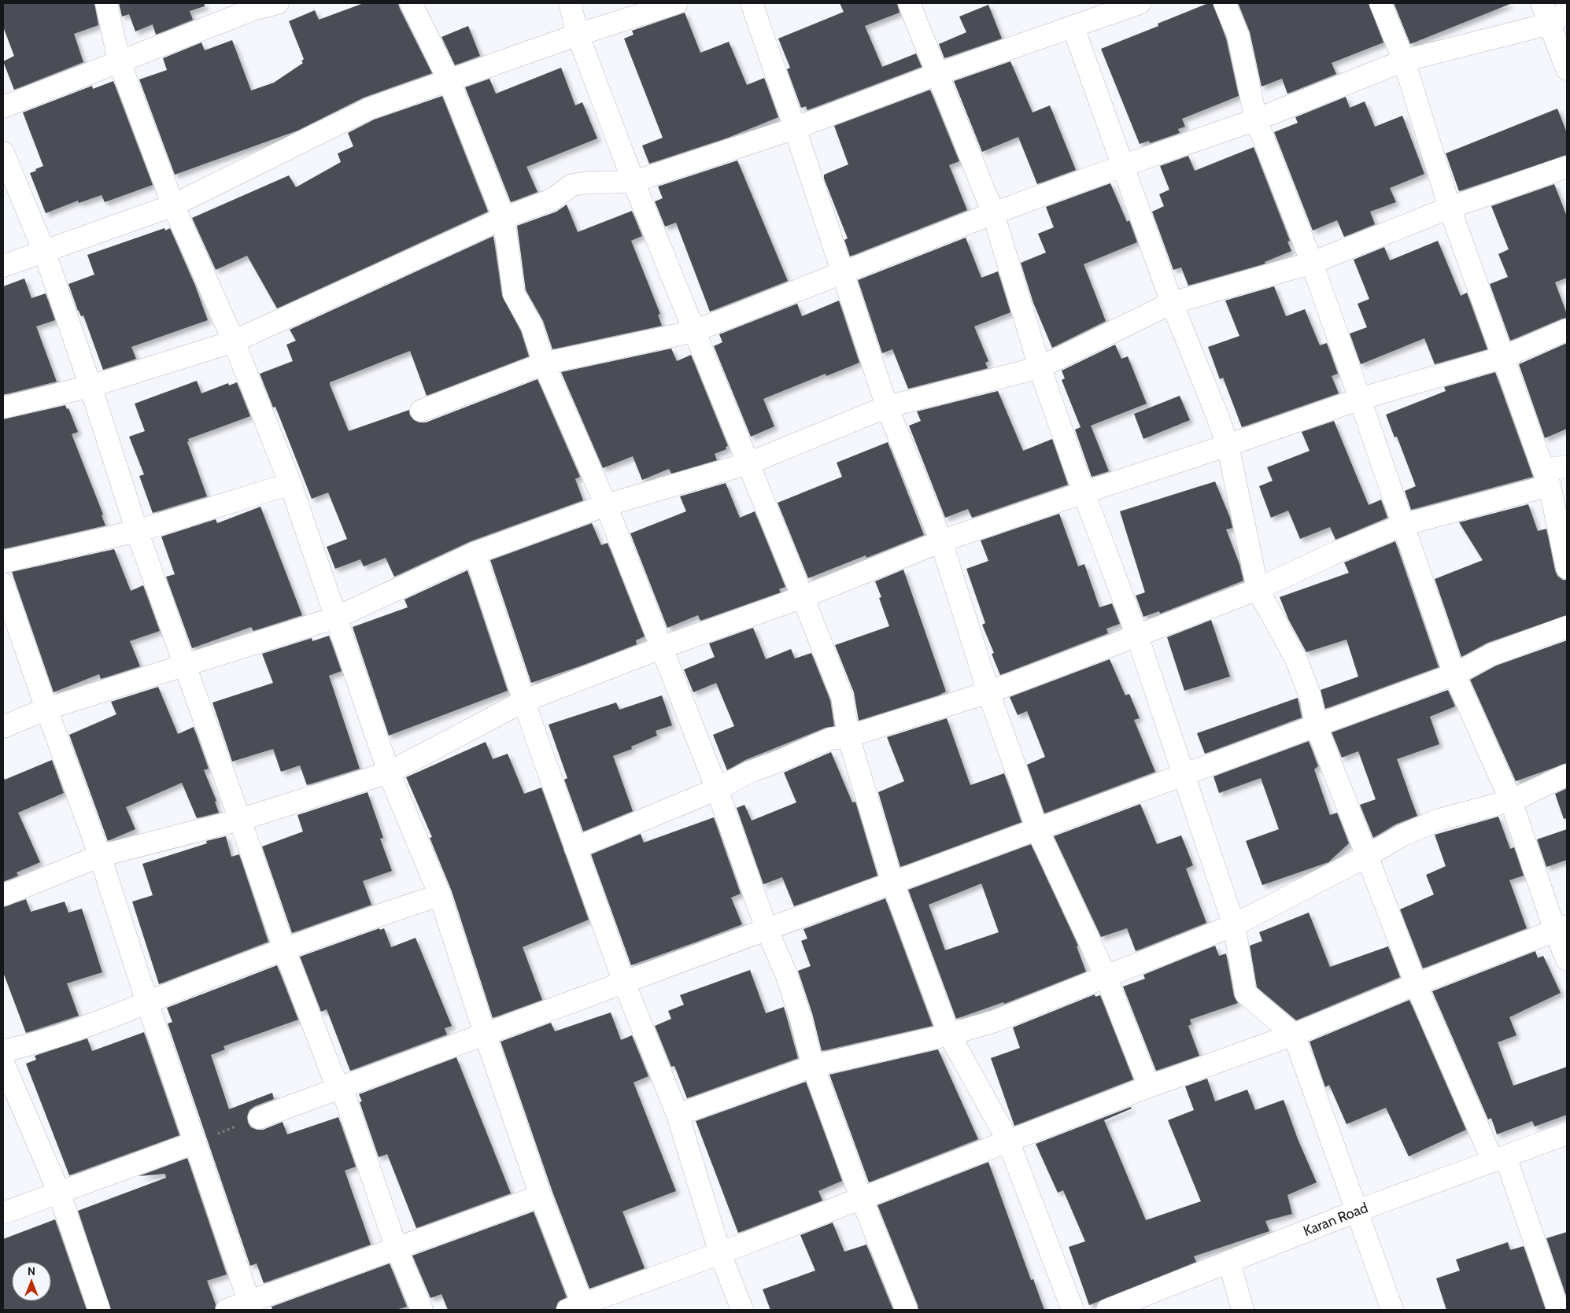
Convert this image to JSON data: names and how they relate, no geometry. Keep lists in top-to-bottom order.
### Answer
{
  "streets": {
    "street": ["Karan Road"]
  },
  "north": "top"
}
